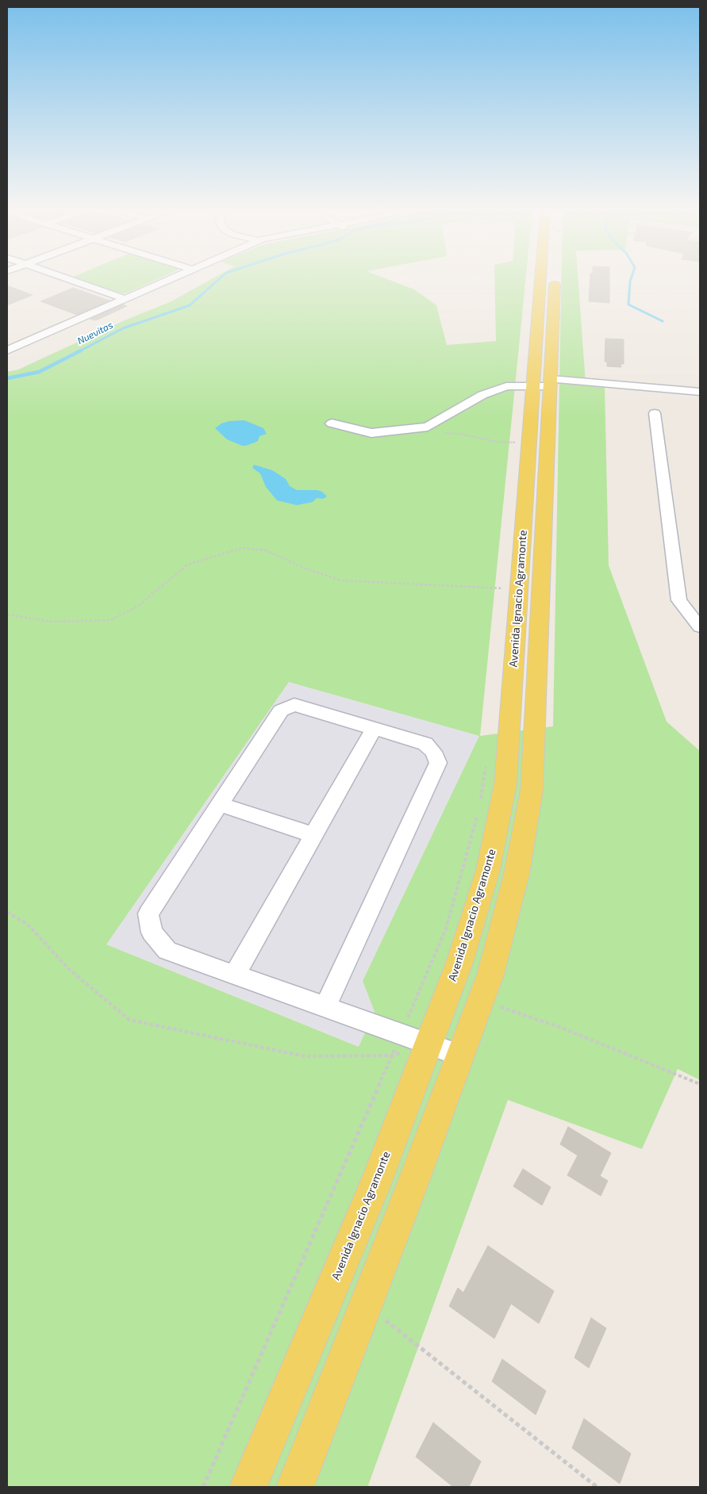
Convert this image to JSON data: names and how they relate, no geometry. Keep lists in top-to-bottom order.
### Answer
{
  "streets": {
    "main road": ["Avenida Ignacio Agramonte"]
  },
  "water": ["Nuevitas"]
}
